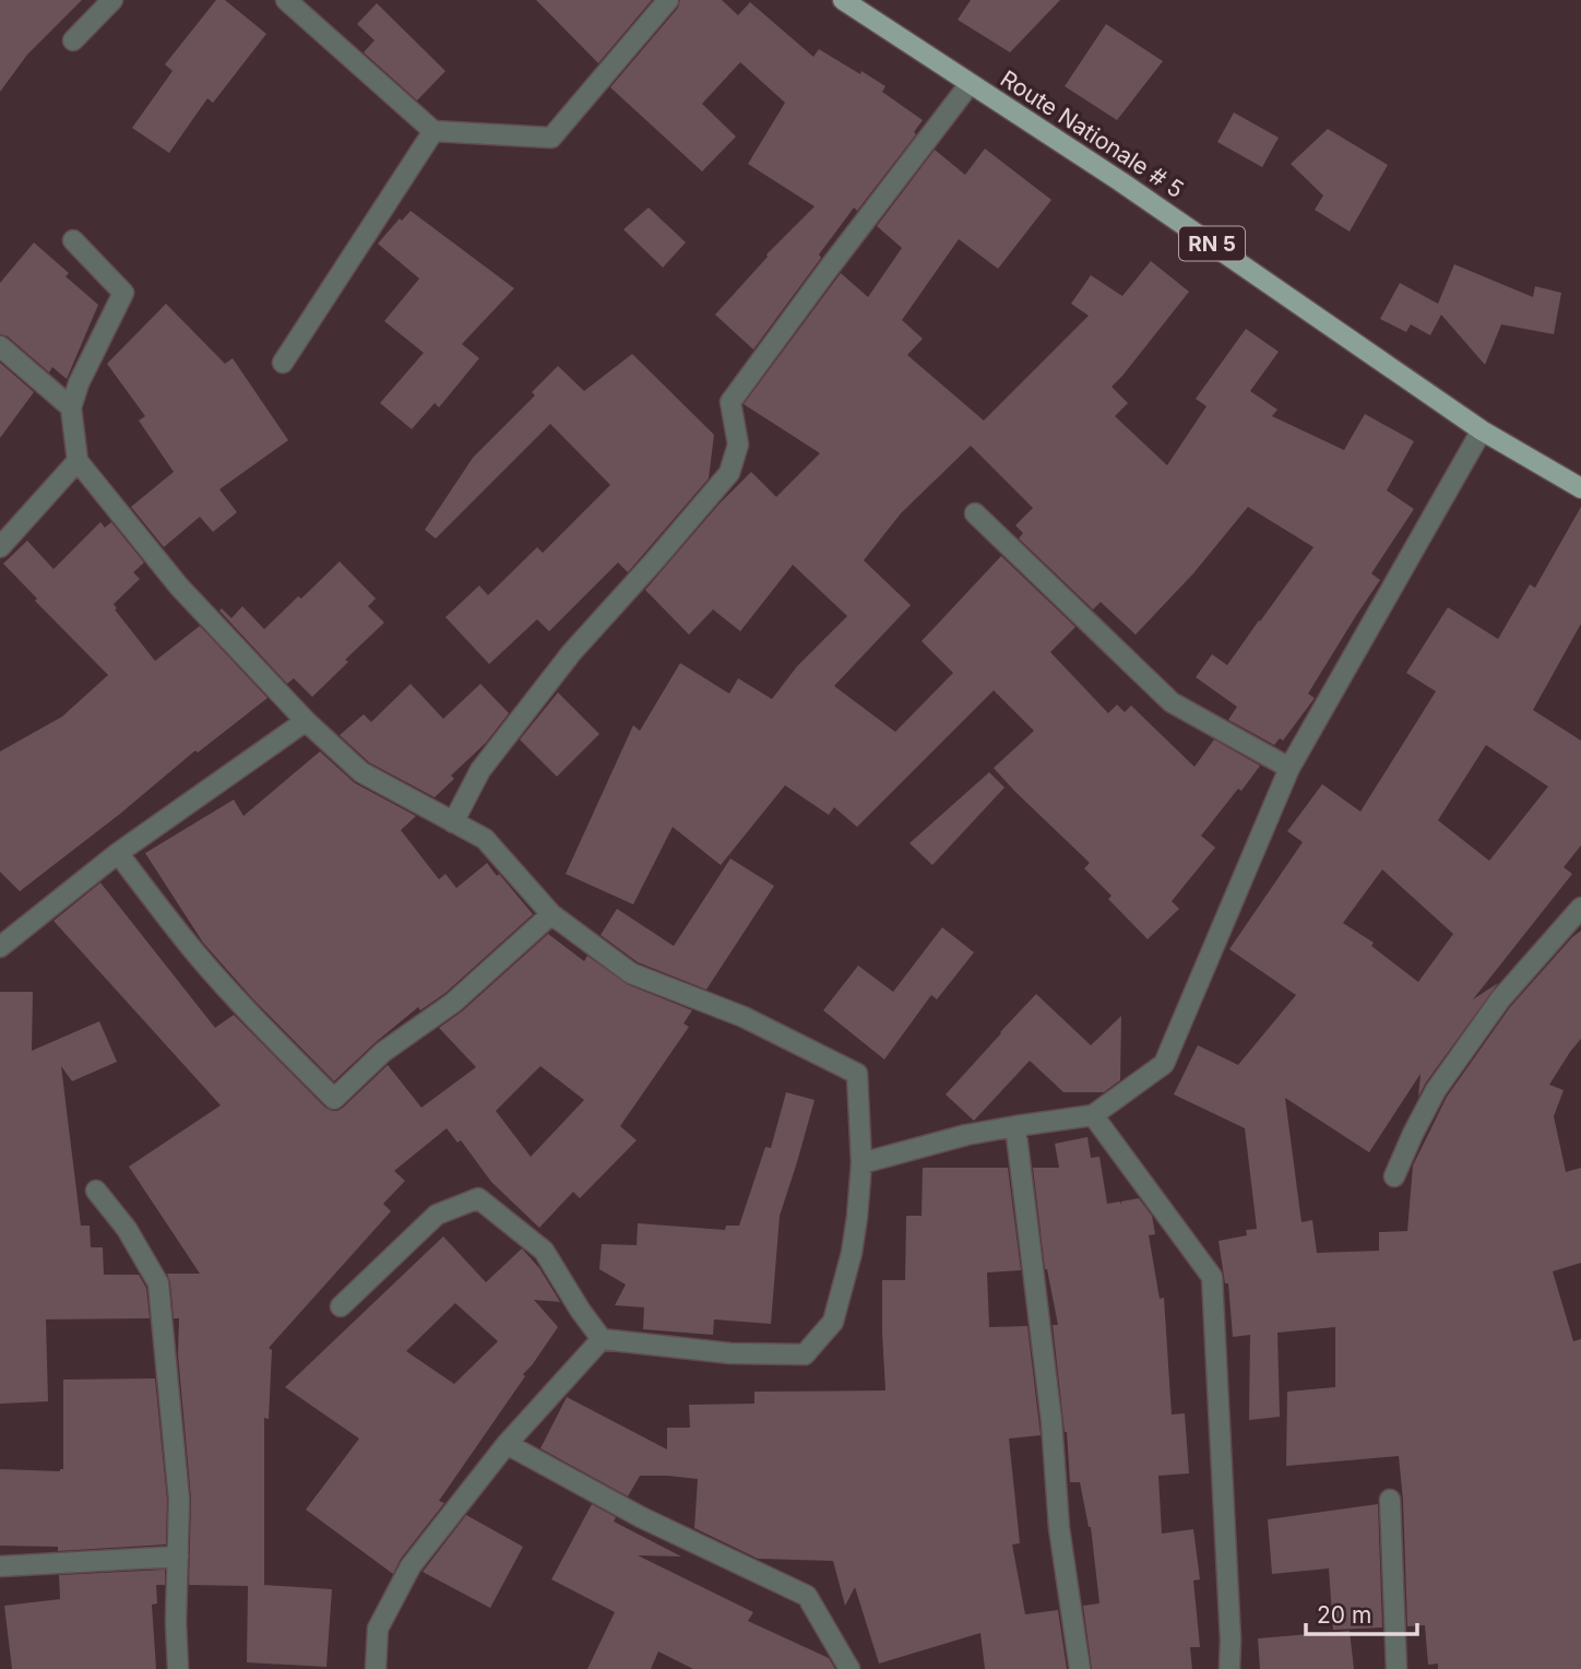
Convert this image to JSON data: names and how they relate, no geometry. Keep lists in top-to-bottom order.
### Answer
{
  "streets": {
    "main road": ["Route Nationale # 5", "RN 5"]
  },
  "scale_bar": "20 m"
}
